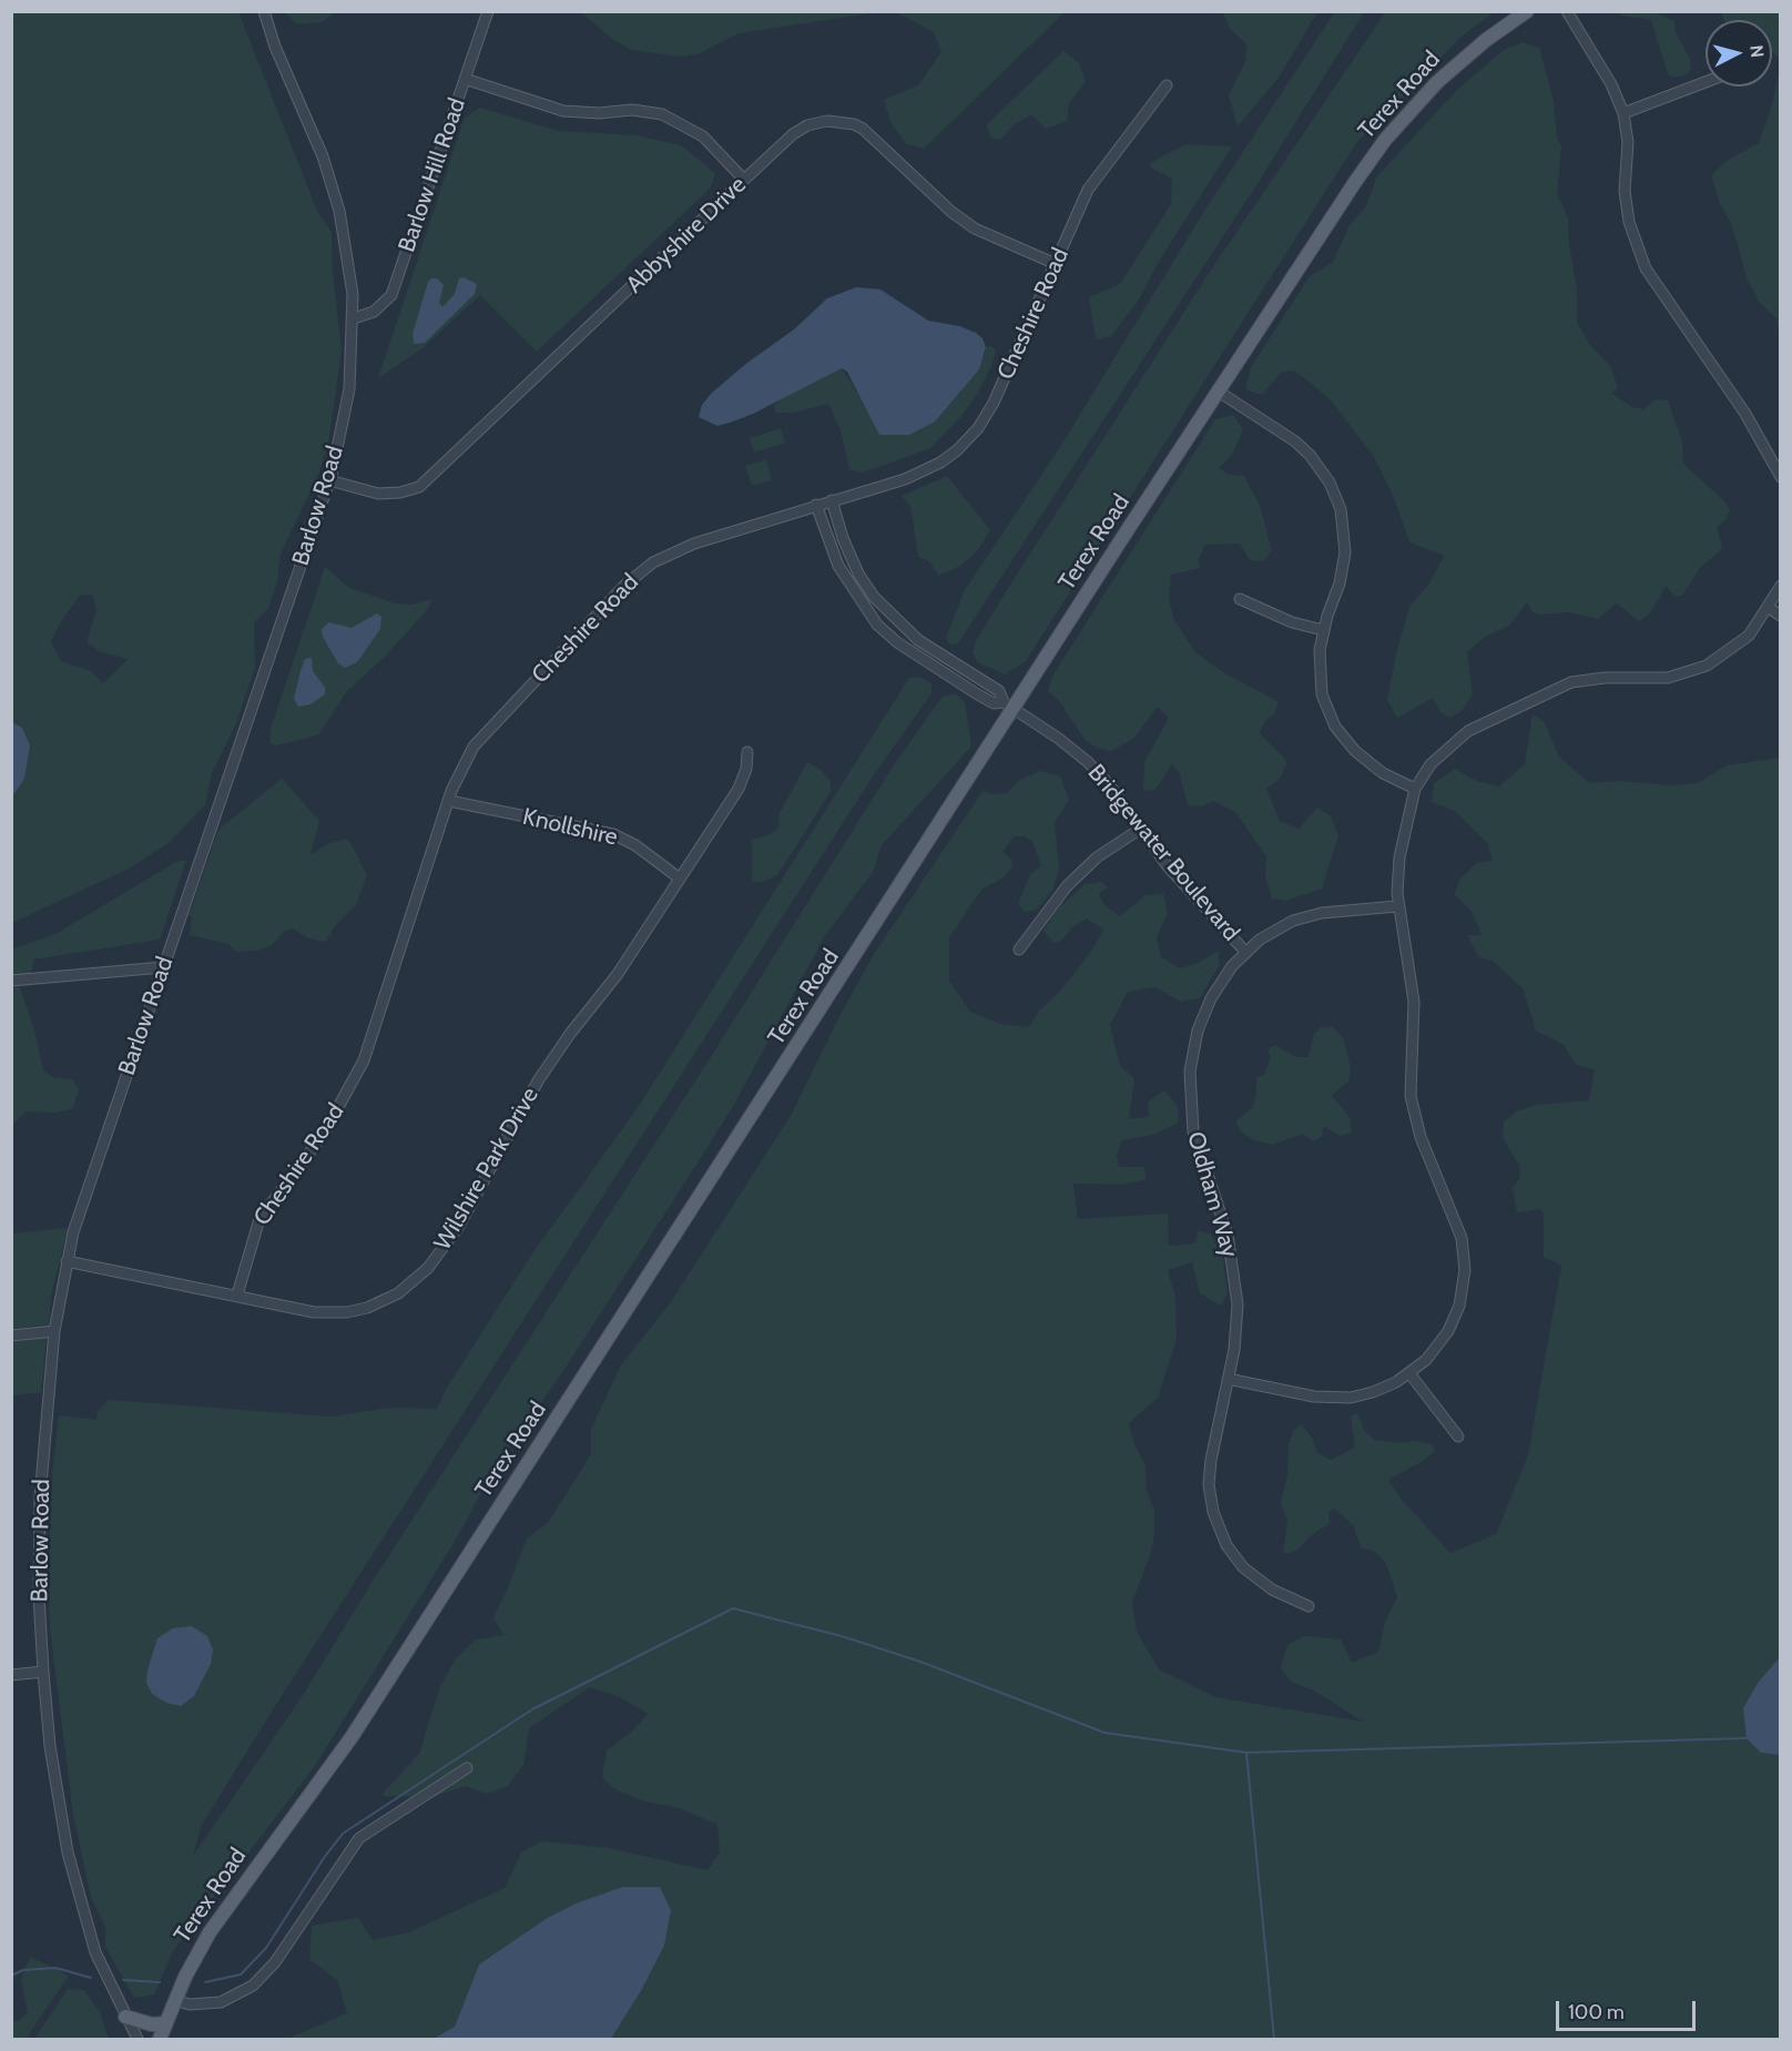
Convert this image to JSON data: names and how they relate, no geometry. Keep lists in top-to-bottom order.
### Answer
{
  "streets": {
    "main road": ["Terex Road"],
    "street": [
      "Barlow Hill Road",
      "Abbyshire Drive",
      "Cheshire Road",
      "Barlow Road",
      "Knollshire",
      "Bridgewater Boulevard",
      "Wilshire Park Drive",
      "Oldham Way"
    ]
  },
  "crossings": [
    ["Terex Road", "Bridgewater Boulevard"],
    ["Barlow Hill Road", "Barlow Road"],
    ["Abbyshire Drive", "Cheshire Road"],
    ["Abbyshire Drive", "Barlow Road"],
    ["Cheshire Road", "Knollshire"],
    ["Cheshire Road", "Wilshire Park Drive"],
    ["Barlow Road", "Wilshire Park Drive"],
    ["Knollshire", "Wilshire Park Drive"],
    ["Bridgewater Boulevard", "Oldham Way"]
  ],
  "scale_bar": "100 m",
  "north": "right"
}
